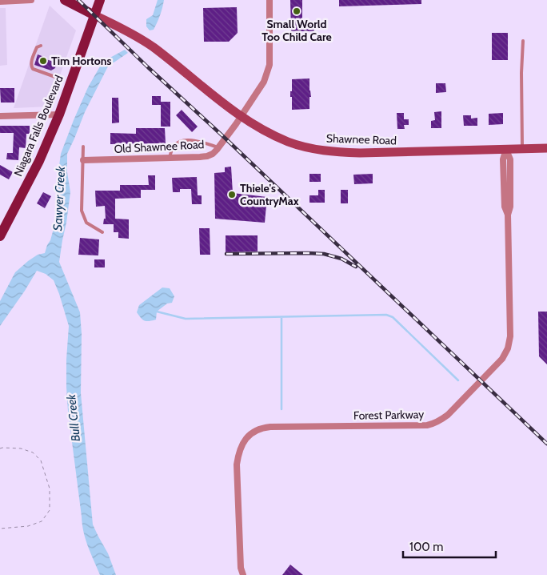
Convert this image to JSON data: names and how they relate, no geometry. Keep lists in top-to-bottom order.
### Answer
{
  "streets": {
    "main road": ["Niagara Falls Boulevard", "Shawnee Road"],
    "street": ["Old Shawnee Road", "Forest Parkway"]
  },
  "crossings": [
    ["Niagara Falls Boulevard", "Shawnee Road"],
    ["Shawnee Road", "Old Shawnee Road"],
    ["Shawnee Road", "Forest Parkway"]
  ],
  "water": ["Sawyer Creek", "Bull Creek"],
  "places": ["Small World Too Child Care", "Tim Hortons", "Thiele's CountryMax"],
  "scale_bar": "100 m"
}
